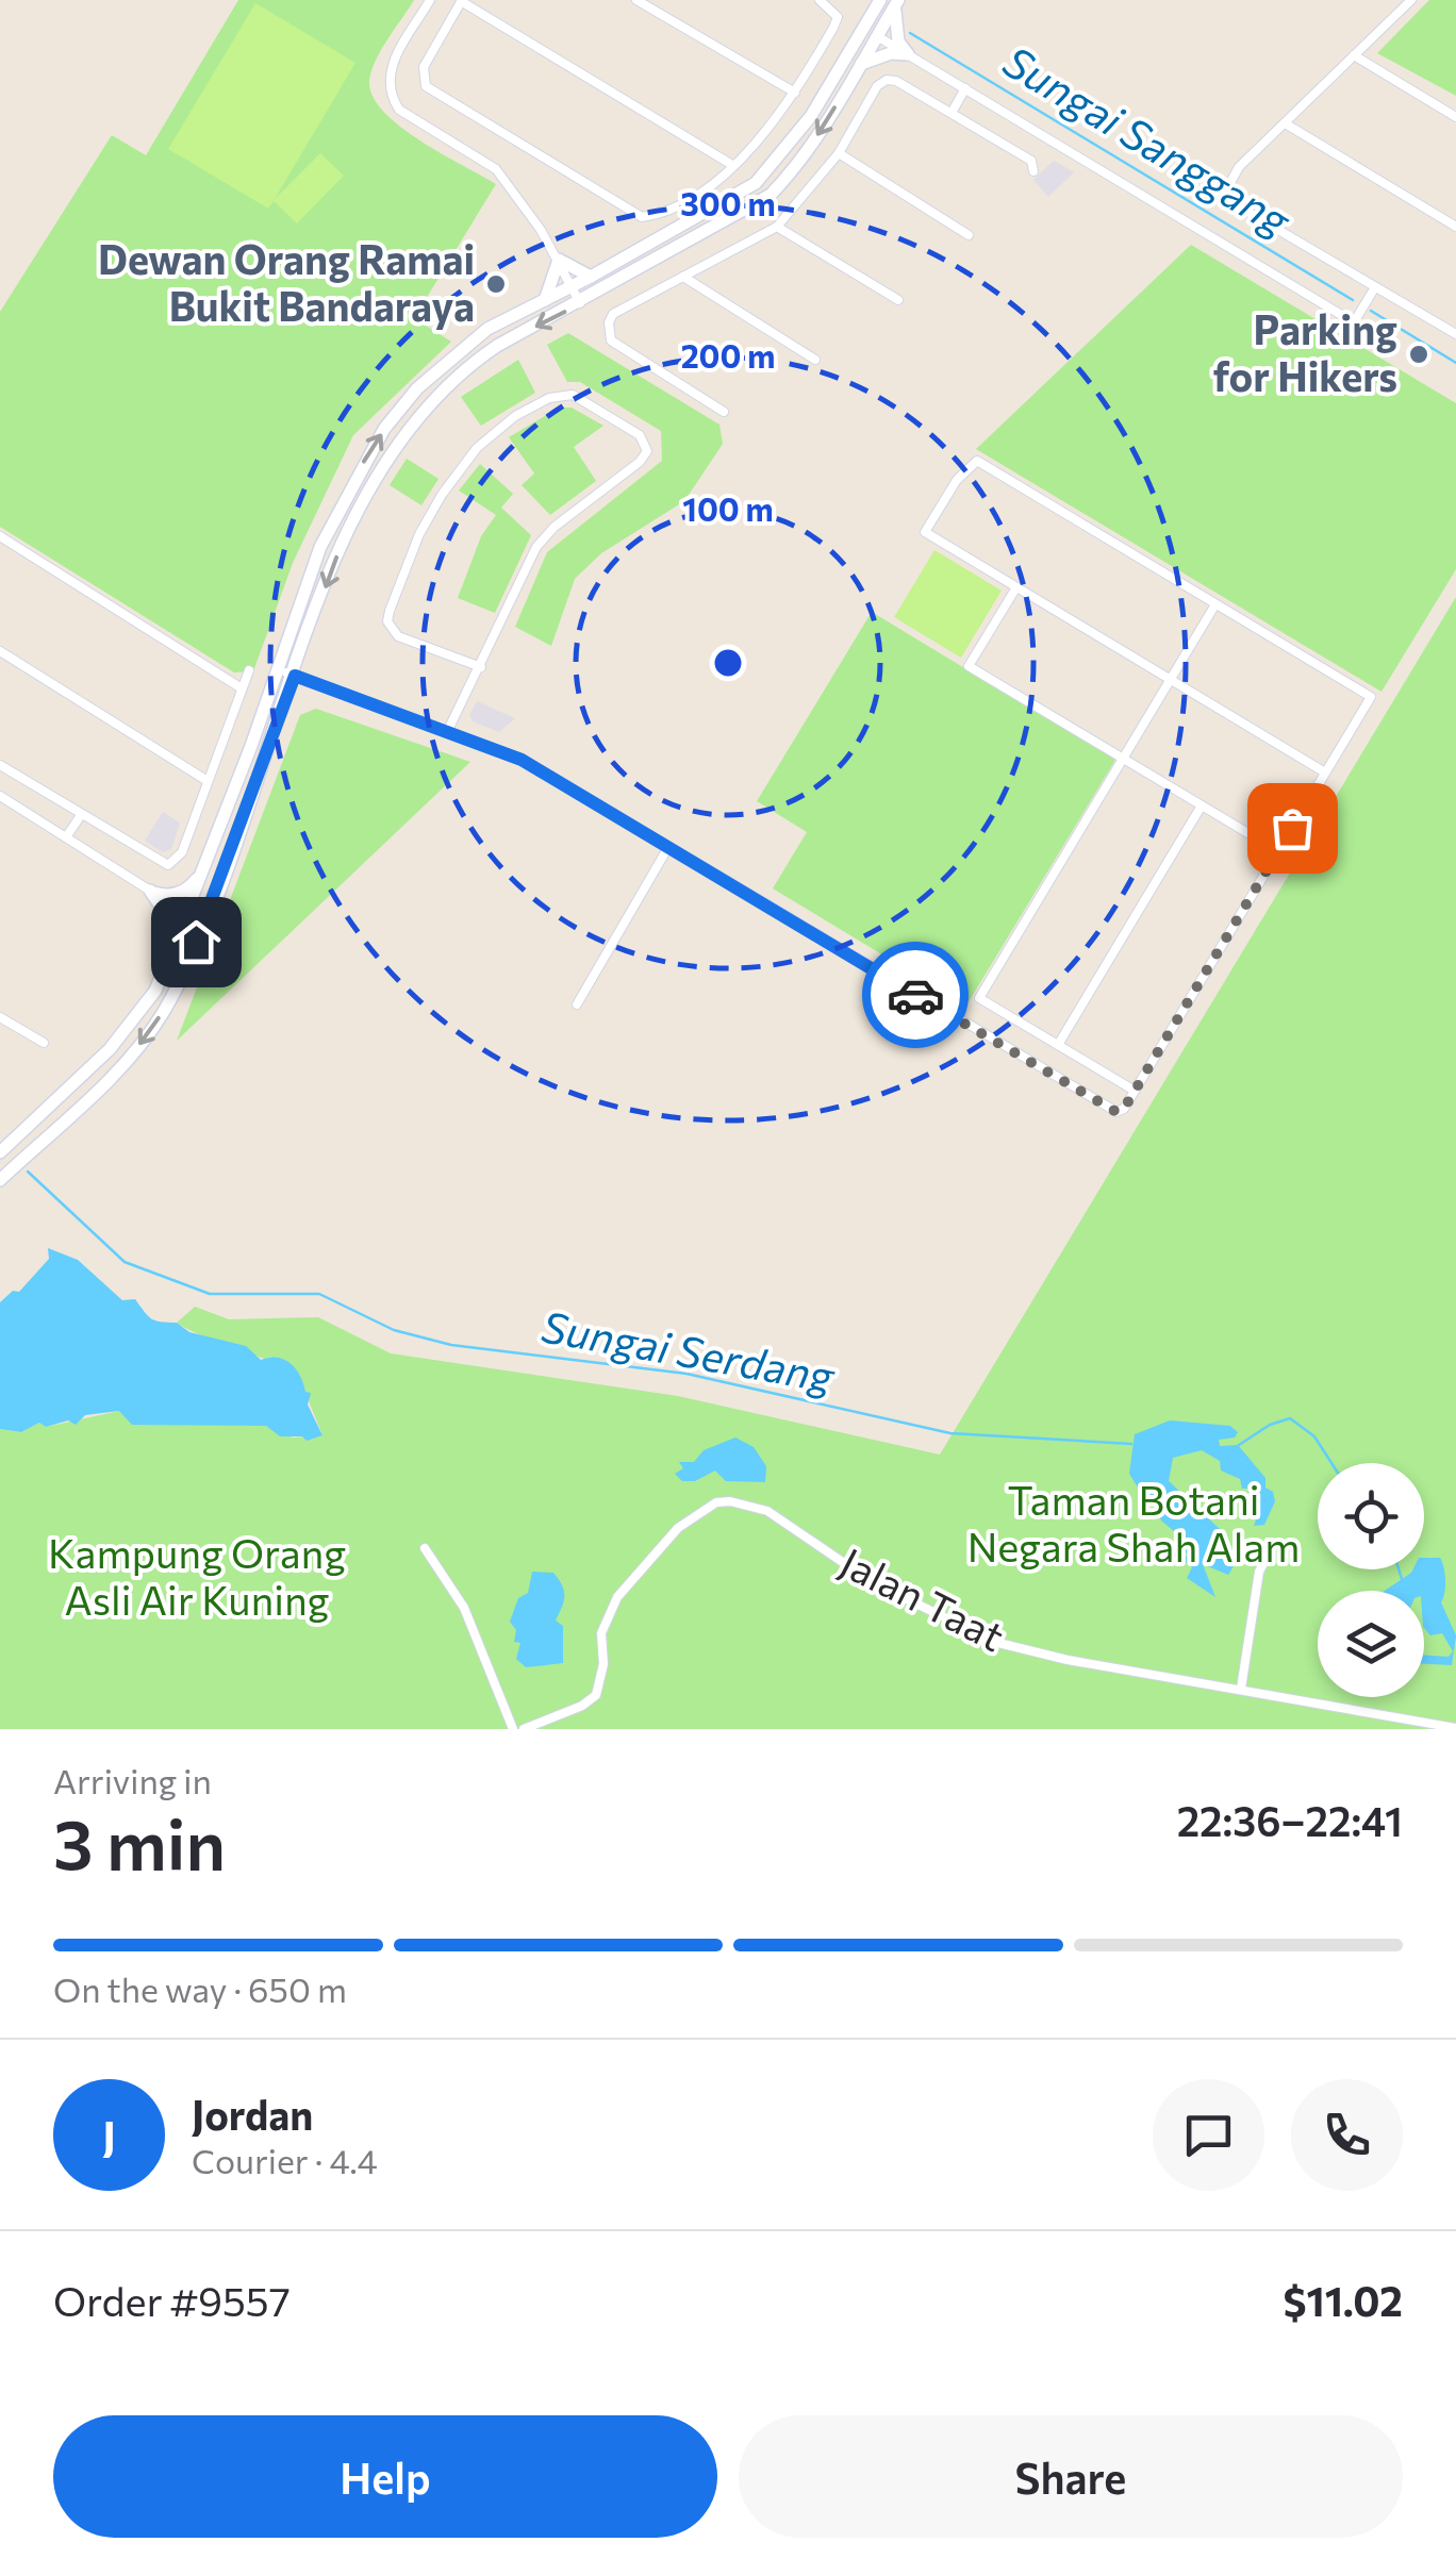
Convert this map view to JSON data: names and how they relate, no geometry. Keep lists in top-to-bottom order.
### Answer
{
  "streets": {
    "street": ["Jalan Taat"]
  },
  "water": ["Sungai Sanggang", "Sungai Serdang"],
  "parks": ["Taman Botani Negara Shah Alam", "Kampung Orang Asli Air Kuning"],
  "places": ["Dewan Orang Ramai Bukit Bandaraya", "Parking for Hikers"],
  "page": {
    "heading": ["3 min", "Arriving in", "22:36–22:41"],
    "panel": [
      "Jordan",
      "Courier · 4.4",
      "Order #9557",
      "$11.02"
    ],
    "bar": "On the way · 650 m",
    "round": "J",
    "buttons": ["Help", "Share"]
  },
  "rings": ["300 m", "200 m", "100 m"]
}
